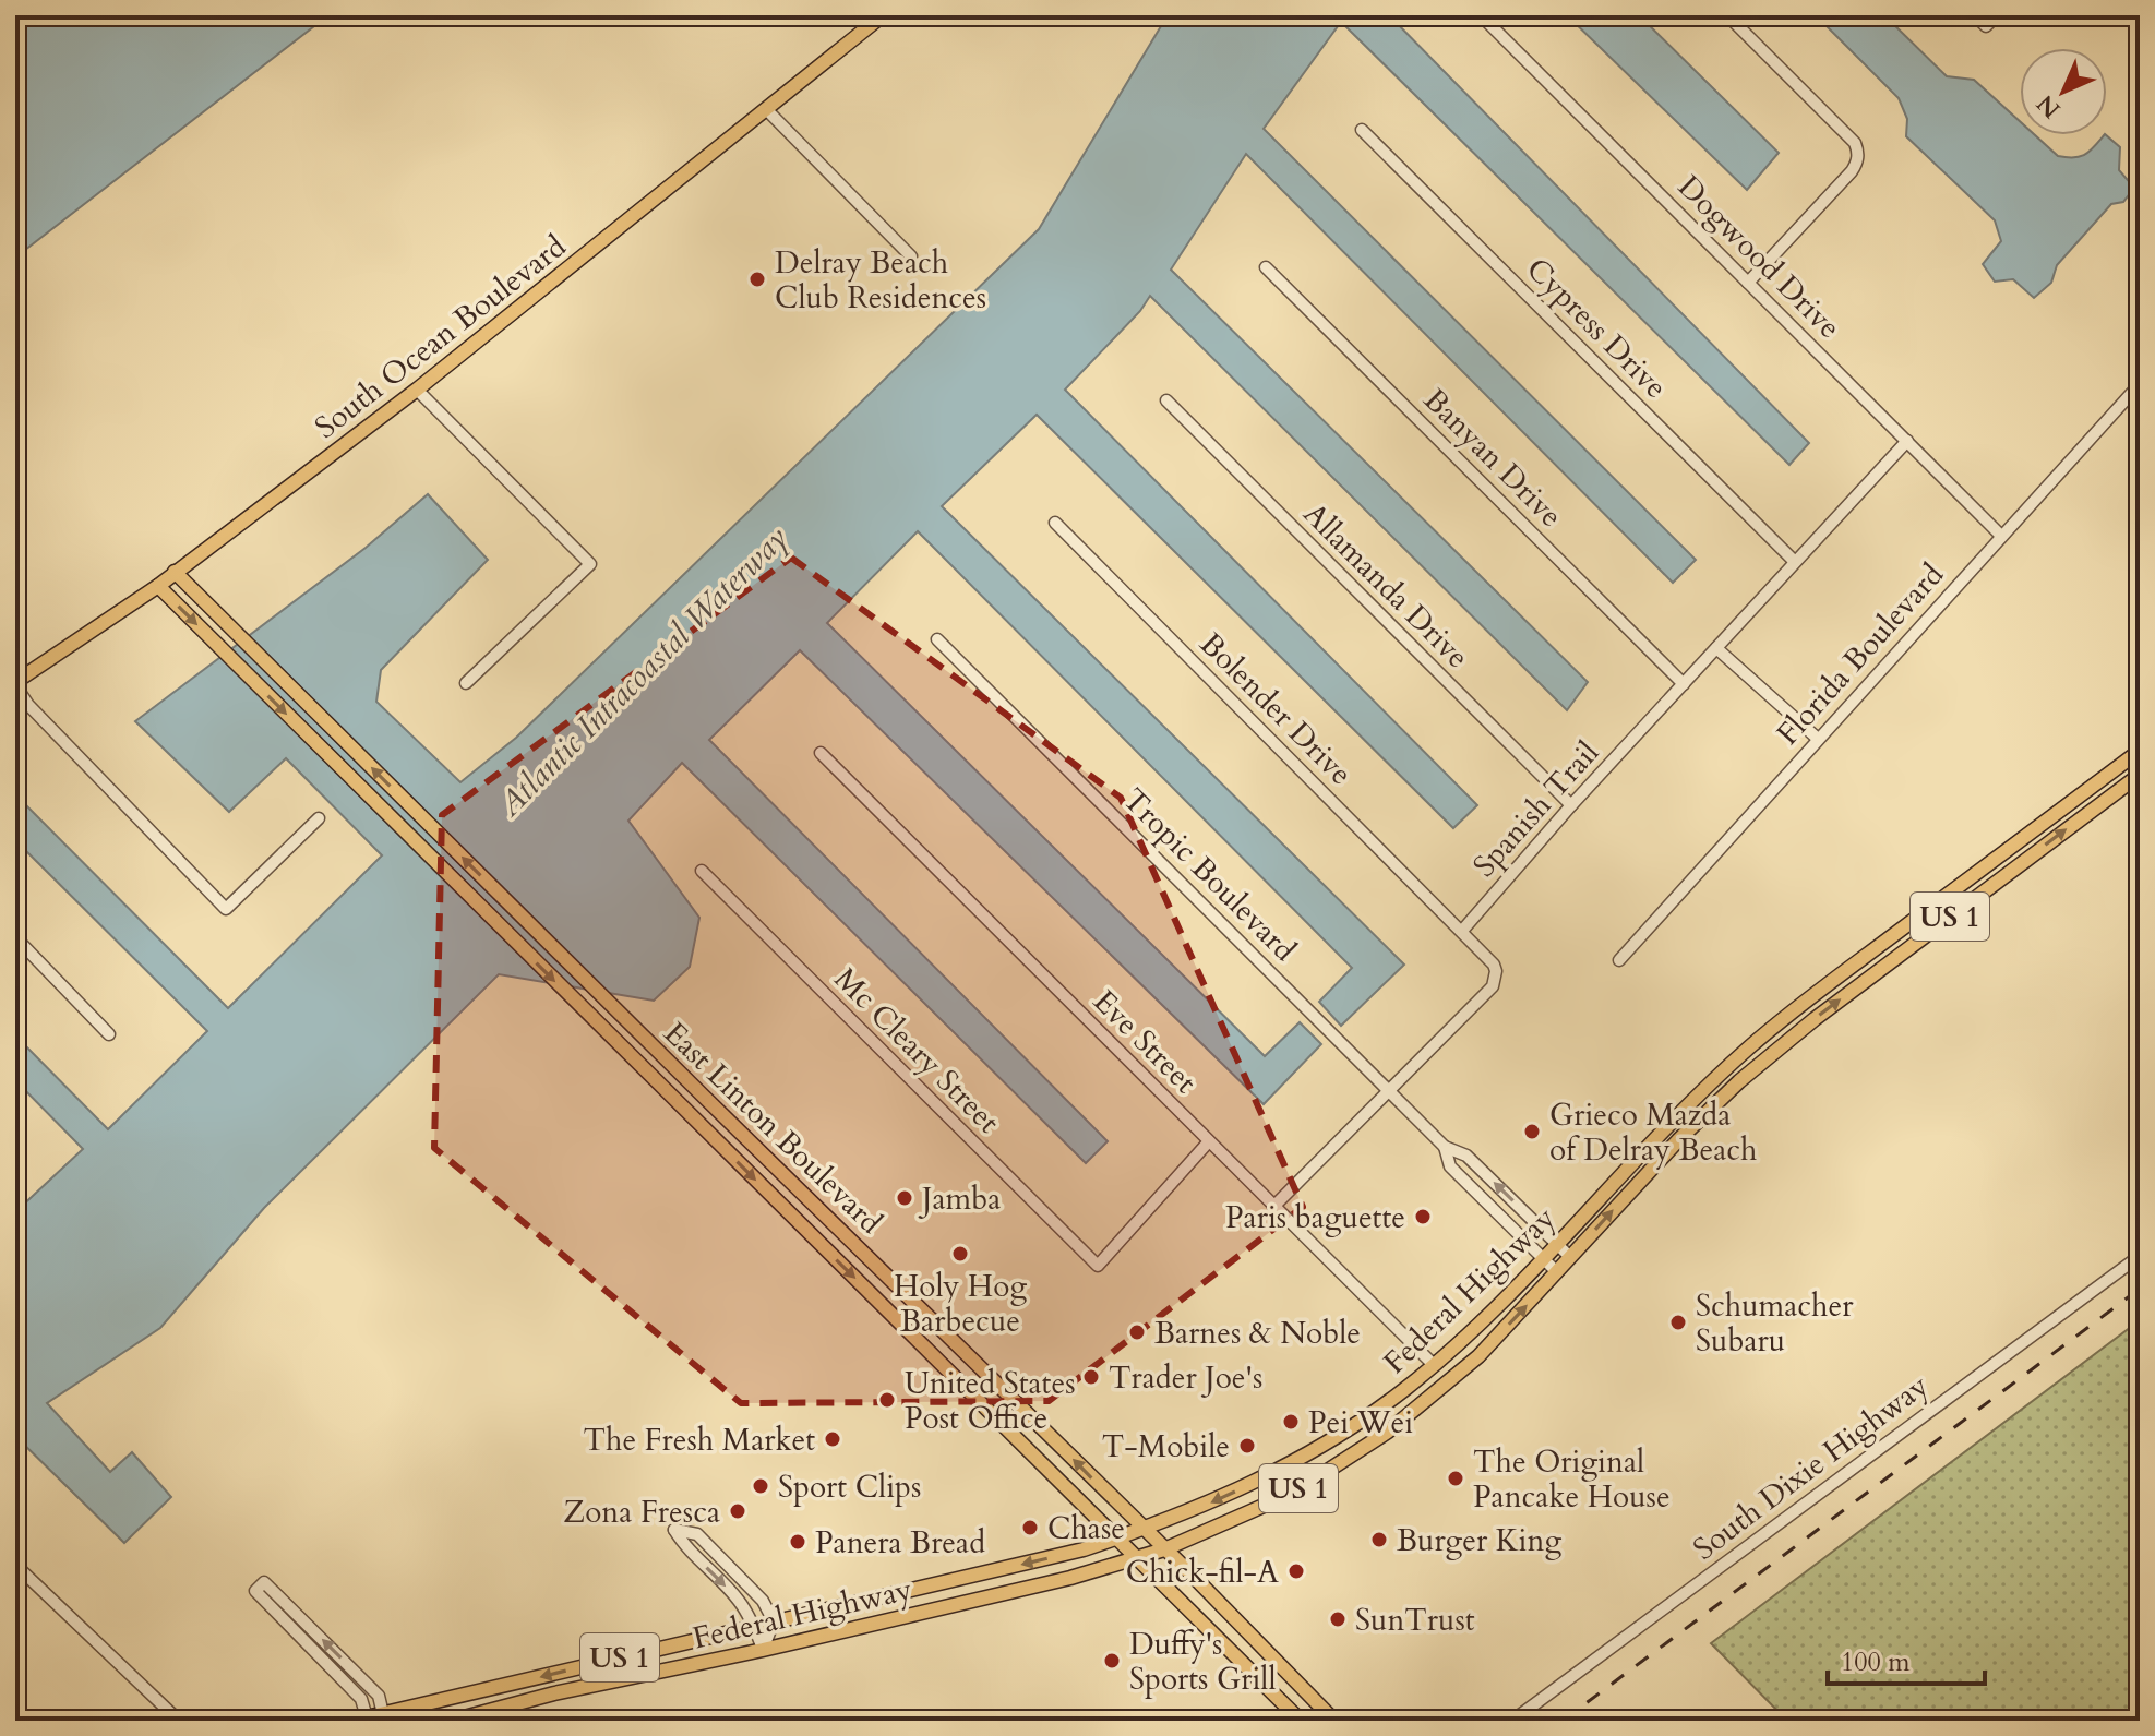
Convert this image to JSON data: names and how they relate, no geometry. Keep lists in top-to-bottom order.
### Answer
{
  "streets": {
    "main road": [
      "South Ocean Boulevard",
      "US 1",
      "East Linton Boulevard",
      "Federal Highway"
    ],
    "street": [
      "Dogwood Drive",
      "Cypress Drive",
      "Banyan Drive",
      "Allamanda Drive",
      "Florida Boulevard",
      "Bolender Drive",
      "Spanish Trail",
      "Tropic Boulevard",
      "Eve Street",
      "Mc Cleary Street",
      "South Dixie Highway"
    ]
  },
  "crossings": [
    ["Dogwood Drive", "Florida Boulevard"],
    ["Dogwood Drive", "Spanish Trail"],
    ["Cypress Drive", "Spanish Trail"],
    ["South Ocean Boulevard", "East Linton Boulevard"],
    ["Banyan Drive", "Spanish Trail"],
    ["Allamanda Drive", "Spanish Trail"],
    ["Bolender Drive", "Spanish Trail"],
    ["Tropic Boulevard", "Federal Highway"],
    ["Eve Street", "Mc Cleary Street"],
    ["Eve Street", "Federal Highway"],
    ["East Linton Boulevard", "Federal Highway"]
  ],
  "water": ["Atlantic Intracoastal Waterway"],
  "places": [
    "Delray Beach Club Residences",
    "Grieco Mazda of Delray Beach",
    "Jamba",
    "Paris baguette",
    "Holy Hog Barbecue",
    "Schumacher Subaru",
    "Barnes & Noble",
    "Trader Joe's",
    "United States Post Office",
    "Pei Wei",
    "The Fresh Market",
    "T-Mobile",
    "The Original Pancake House",
    "Sport Clips",
    "Zona Fresca",
    "Chase",
    "Burger King",
    "Panera Bread",
    "Chick-fil-A",
    "SunTrust",
    "Duffy's Sports Grill"
  ],
  "scale_bar": "100 m",
  "north": "bottom left"
}
